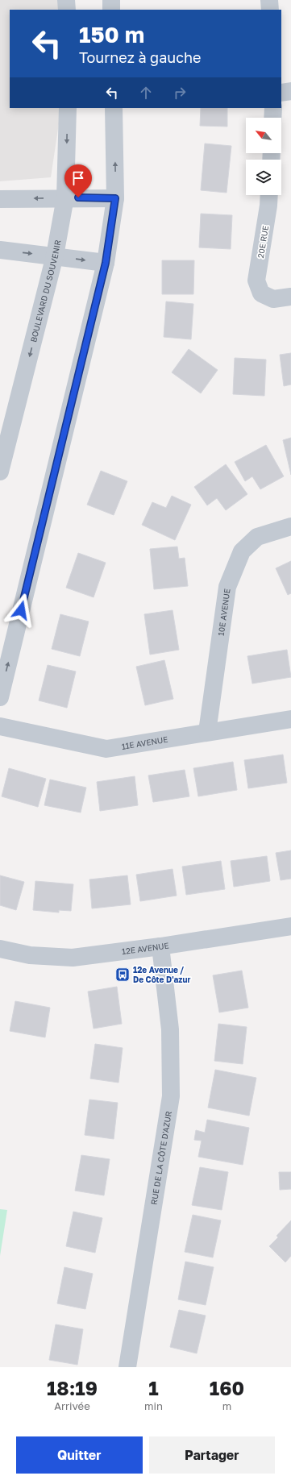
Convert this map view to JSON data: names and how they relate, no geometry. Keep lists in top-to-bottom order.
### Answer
{
  "streets": {
    "street": [
      "20E RUE",
      "BOULEVARD DU SOUVENIR",
      "10E AVENUE",
      "11E AVENUE",
      "12E AVENUE",
      "RUE DE LA CÔTE D'AZUR"
    ]
  },
  "crossings": [
    ["10E AVENUE", "11E AVENUE"],
    ["12E AVENUE", "RUE DE LA CÔTE D'AZUR"]
  ],
  "places": {
    "bus stop": ["12e Avenue / De Côte D'azur"]
  },
  "north": "top left",
  "page": {
    "turn": ["150 m", "Tournez à gauche"],
    "eta": [
      "18:19",
      "Arrivée",
      "1",
      "min",
      "160",
      "m"
    ],
    "buttons": ["Quitter", "Partager"]
  }
}
